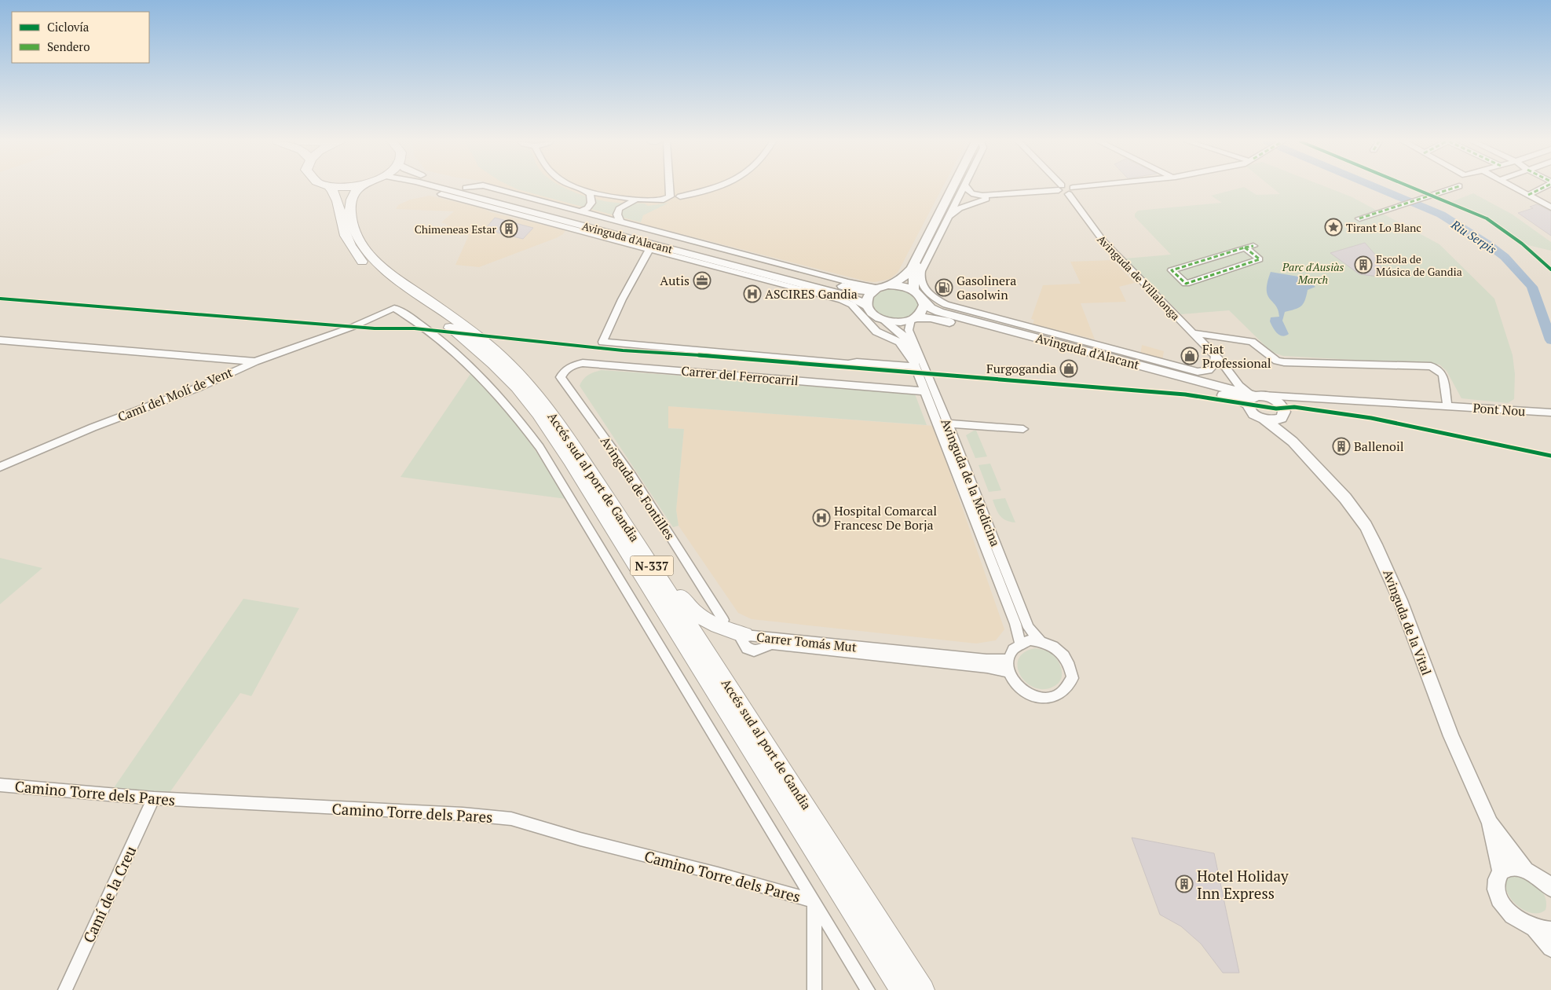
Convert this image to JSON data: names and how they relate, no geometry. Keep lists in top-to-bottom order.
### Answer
{
  "streets": {
    "highway": ["Accés sud al port de Gandia", "N-337"],
    "main road": ["Avinguda d'Alacant", "Avinguda de la Vital"],
    "street": [
      "Avinguda de Villalonga",
      "Carrer del Ferrocarril",
      "Camí del Molí de Vent",
      "Pont Nou",
      "Avinguda de la Medicina",
      "Avinguda de Fontilles",
      "Carrer Tomás Mut",
      "Camino Torre dels Pares",
      "Camí de la Creu"
    ]
  },
  "crossings": [
    ["Avinguda d'Alacant", "Avinguda de Villalonga"],
    ["Avinguda d'Alacant", "Carrer del Ferrocarril"],
    ["Avinguda d'Alacant", "Pont Nou"],
    ["Avinguda d'Alacant", "Avinguda de la Medicina"],
    ["Avinguda d'Alacant", "Avinguda de la Vital"],
    ["Avinguda de Villalonga", "Avinguda de la Vital"],
    ["Carrer del Ferrocarril", "Avinguda de la Medicina"],
    ["Carrer del Ferrocarril", "Avinguda de Fontilles"],
    ["Camí del Molí de Vent", "Camino Torre dels Pares"],
    ["Avinguda de la Medicina", "Carrer Tomás Mut"],
    ["Camino Torre dels Pares", "Camí de la Creu"]
  ],
  "water": ["Riu Serpis"],
  "parks": ["Parc d'Ausiàs March"],
  "places": {
    "place": ["Tirant Lo Blanc"],
    "building": [
      "Chimeneas Estar",
      "Escola de Música de Gandia",
      "Ballenoil",
      "Hotel Holiday Inn Express"
    ],
    "office": ["Autis"],
    "fuel station": ["Gasolinera Gasolwin"],
    "hospital": ["ASCIRES Gandia", "Hospital Comarcal Francesc De Borja"],
    "shop": ["Fiat Professional", "Furgogandia"]
  },
  "legend": ["Ciclovía", "Sendero"]
}
